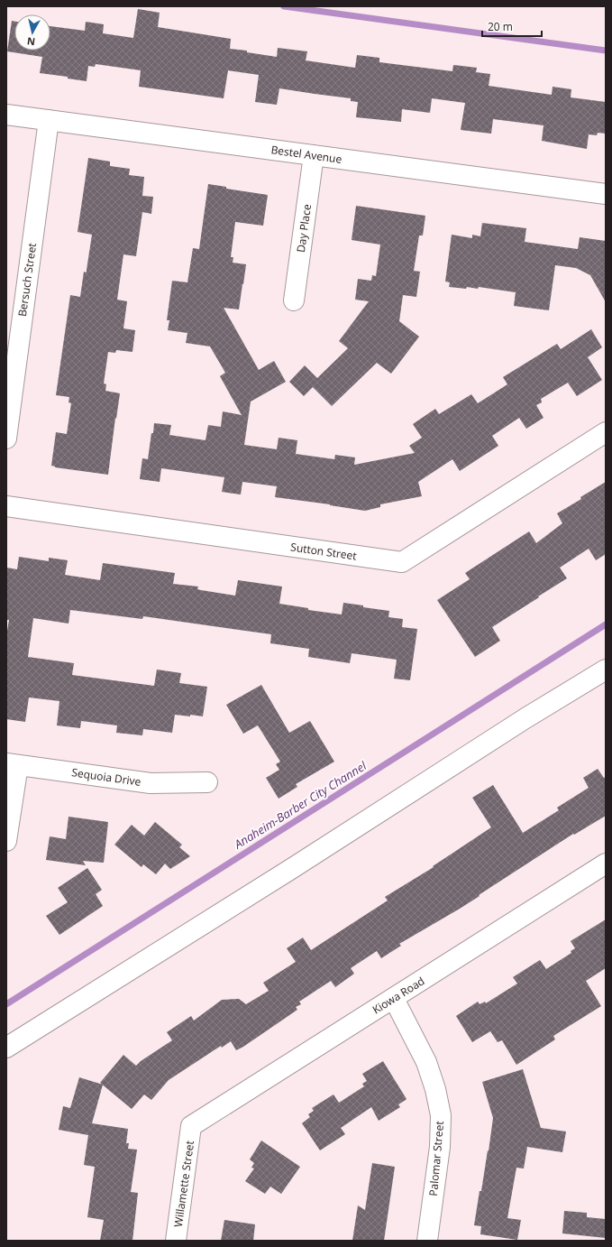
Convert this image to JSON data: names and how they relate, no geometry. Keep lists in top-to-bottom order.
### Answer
{
  "streets": {
    "street": [
      "Bestel Avenue",
      "Day Place",
      "Bersuch Street",
      "Sutton Street",
      "Sequoia Drive",
      "Kiowa Road",
      "Palomar Street",
      "Willamette Street"
    ]
  },
  "crossings": [
    ["Bestel Avenue", "Day Place"],
    ["Bestel Avenue", "Bersuch Street"],
    ["Kiowa Road", "Palomar Street"],
    ["Kiowa Road", "Willamette Street"]
  ],
  "water": ["Anaheim-Barber City Channel"],
  "scale_bar": "20 m",
  "north": "bottom"
}
